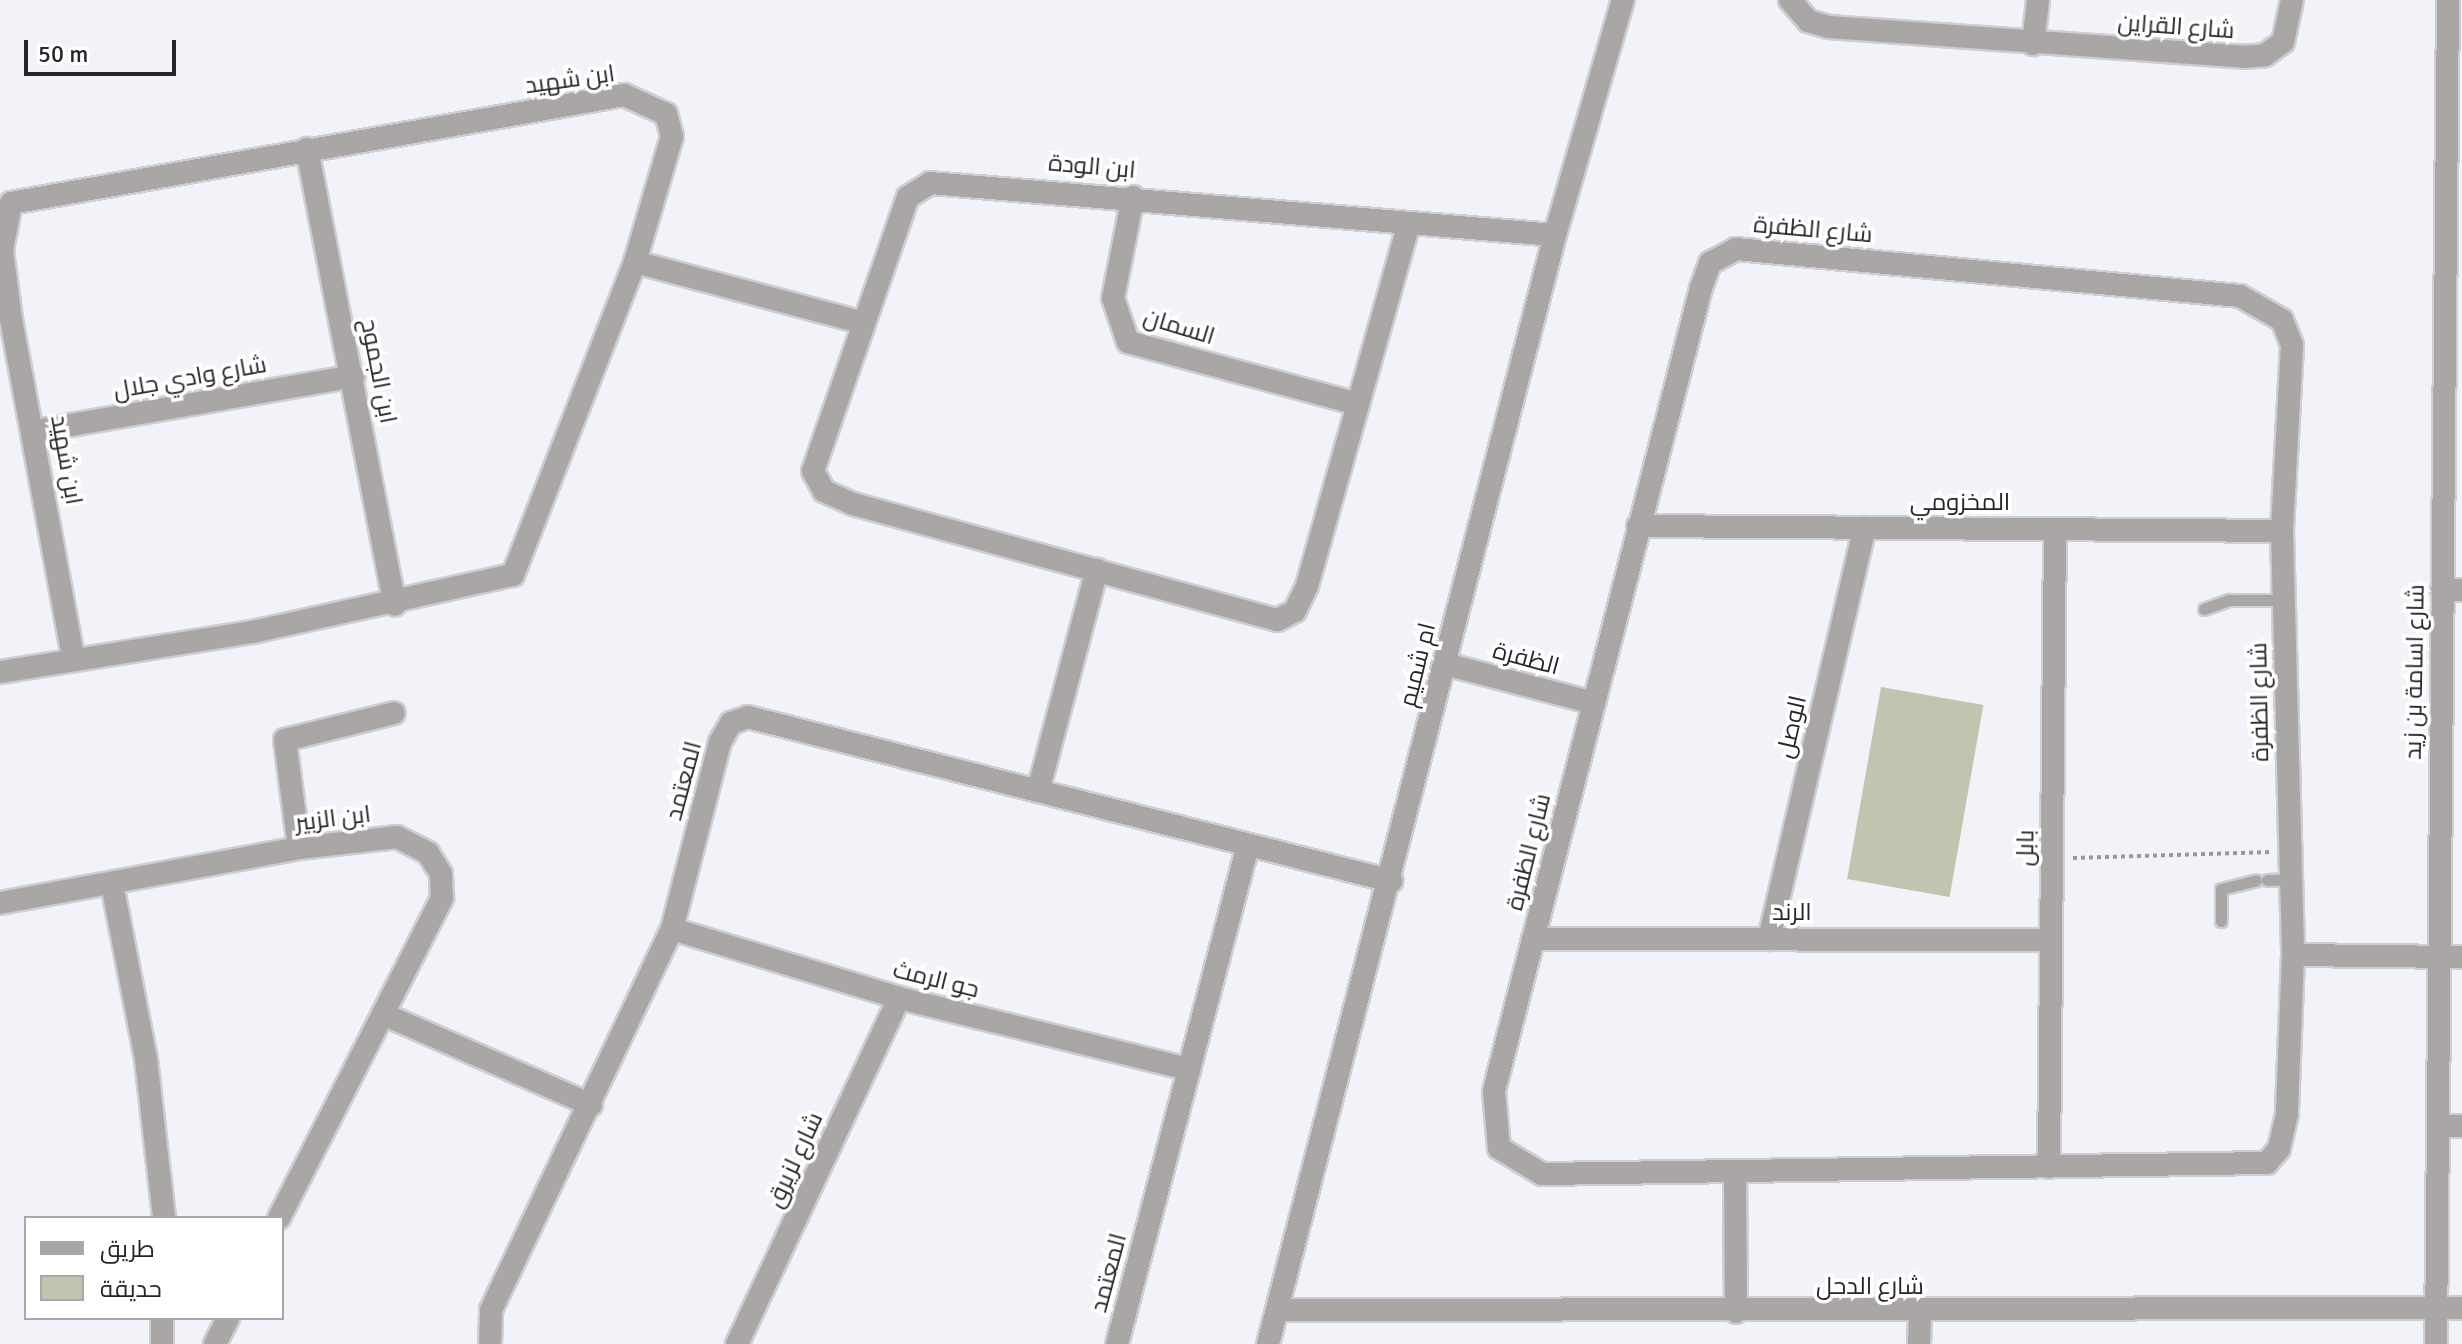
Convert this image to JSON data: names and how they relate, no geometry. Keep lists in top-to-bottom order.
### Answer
{
  "streets": {
    "street": [
      "شارع القراين",
      "ابن شهيد",
      "ابن الودة",
      "شارع الظفرة",
      "السمان",
      "ابن الجموح",
      "شارع وادي جلال",
      "المخزومي",
      "الظفرة",
      "ام شميم",
      "شارع اسامة بن زيد",
      "الوصل",
      "المعتمد",
      "ابن الزبير",
      "بابل",
      "الرند",
      "جو الرمث",
      "شارع لزيرق",
      "شارع الدحل"
    ]
  },
  "crossings": [
    ["ابن شهيد", "ابن الجموح"],
    ["ابن شهيد", "شارع وادي جلال"],
    ["ابن الودة", "السمان"],
    ["ابن الودة", "ام شميم"],
    ["شارع الظفرة", "المخزومي"],
    ["شارع الظفرة", "الظفرة"],
    ["شارع الظفرة", "بابل"],
    ["شارع الظفرة", "الرند"],
    ["ابن الجموح", "شارع وادي جلال"],
    ["المخزومي", "الوصل"],
    ["المخزومي", "بابل"],
    ["الظفرة", "ام شميم"],
    ["ام شميم", "المعتمد"],
    ["ام شميم", "شارع الدحل"],
    ["شارع اسامة بن زيد", "شارع الدحل"],
    ["الوصل", "الرند"],
    ["المعتمد", "جو الرمث"],
    ["بابل", "الرند"],
    ["جو الرمث", "شارع لزيرق"]
  ],
  "legend": ["طريق", "حديقة"],
  "scale_bar": "50 m"
}
